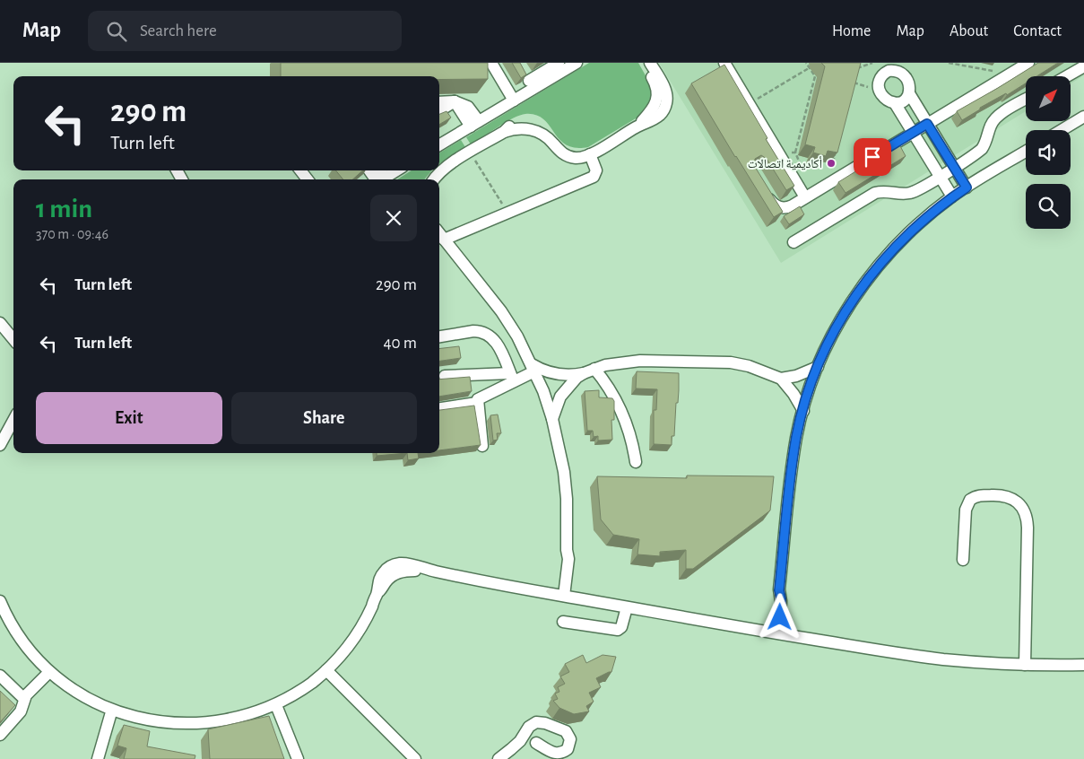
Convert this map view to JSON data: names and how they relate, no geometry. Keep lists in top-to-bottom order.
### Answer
{
  "places": ["أكاديمية اتصالات"],
  "north": "top right",
  "page": {
    "header": "Map",
    "search": "Search here",
    "nav": [
      "Home",
      "Map",
      "About",
      "Contact"
    ],
    "turn": ["290 m", "Turn left"],
    "heading": ["1 min", "370 m · 09:46"],
    "list": [
      {
        "name": "Turn left",
        "value": "290 m"
      },
      {
        "name": "Turn left",
        "value": "40 m"
      }
    ],
    "buttons": ["Exit", "Share"]
  }
}
